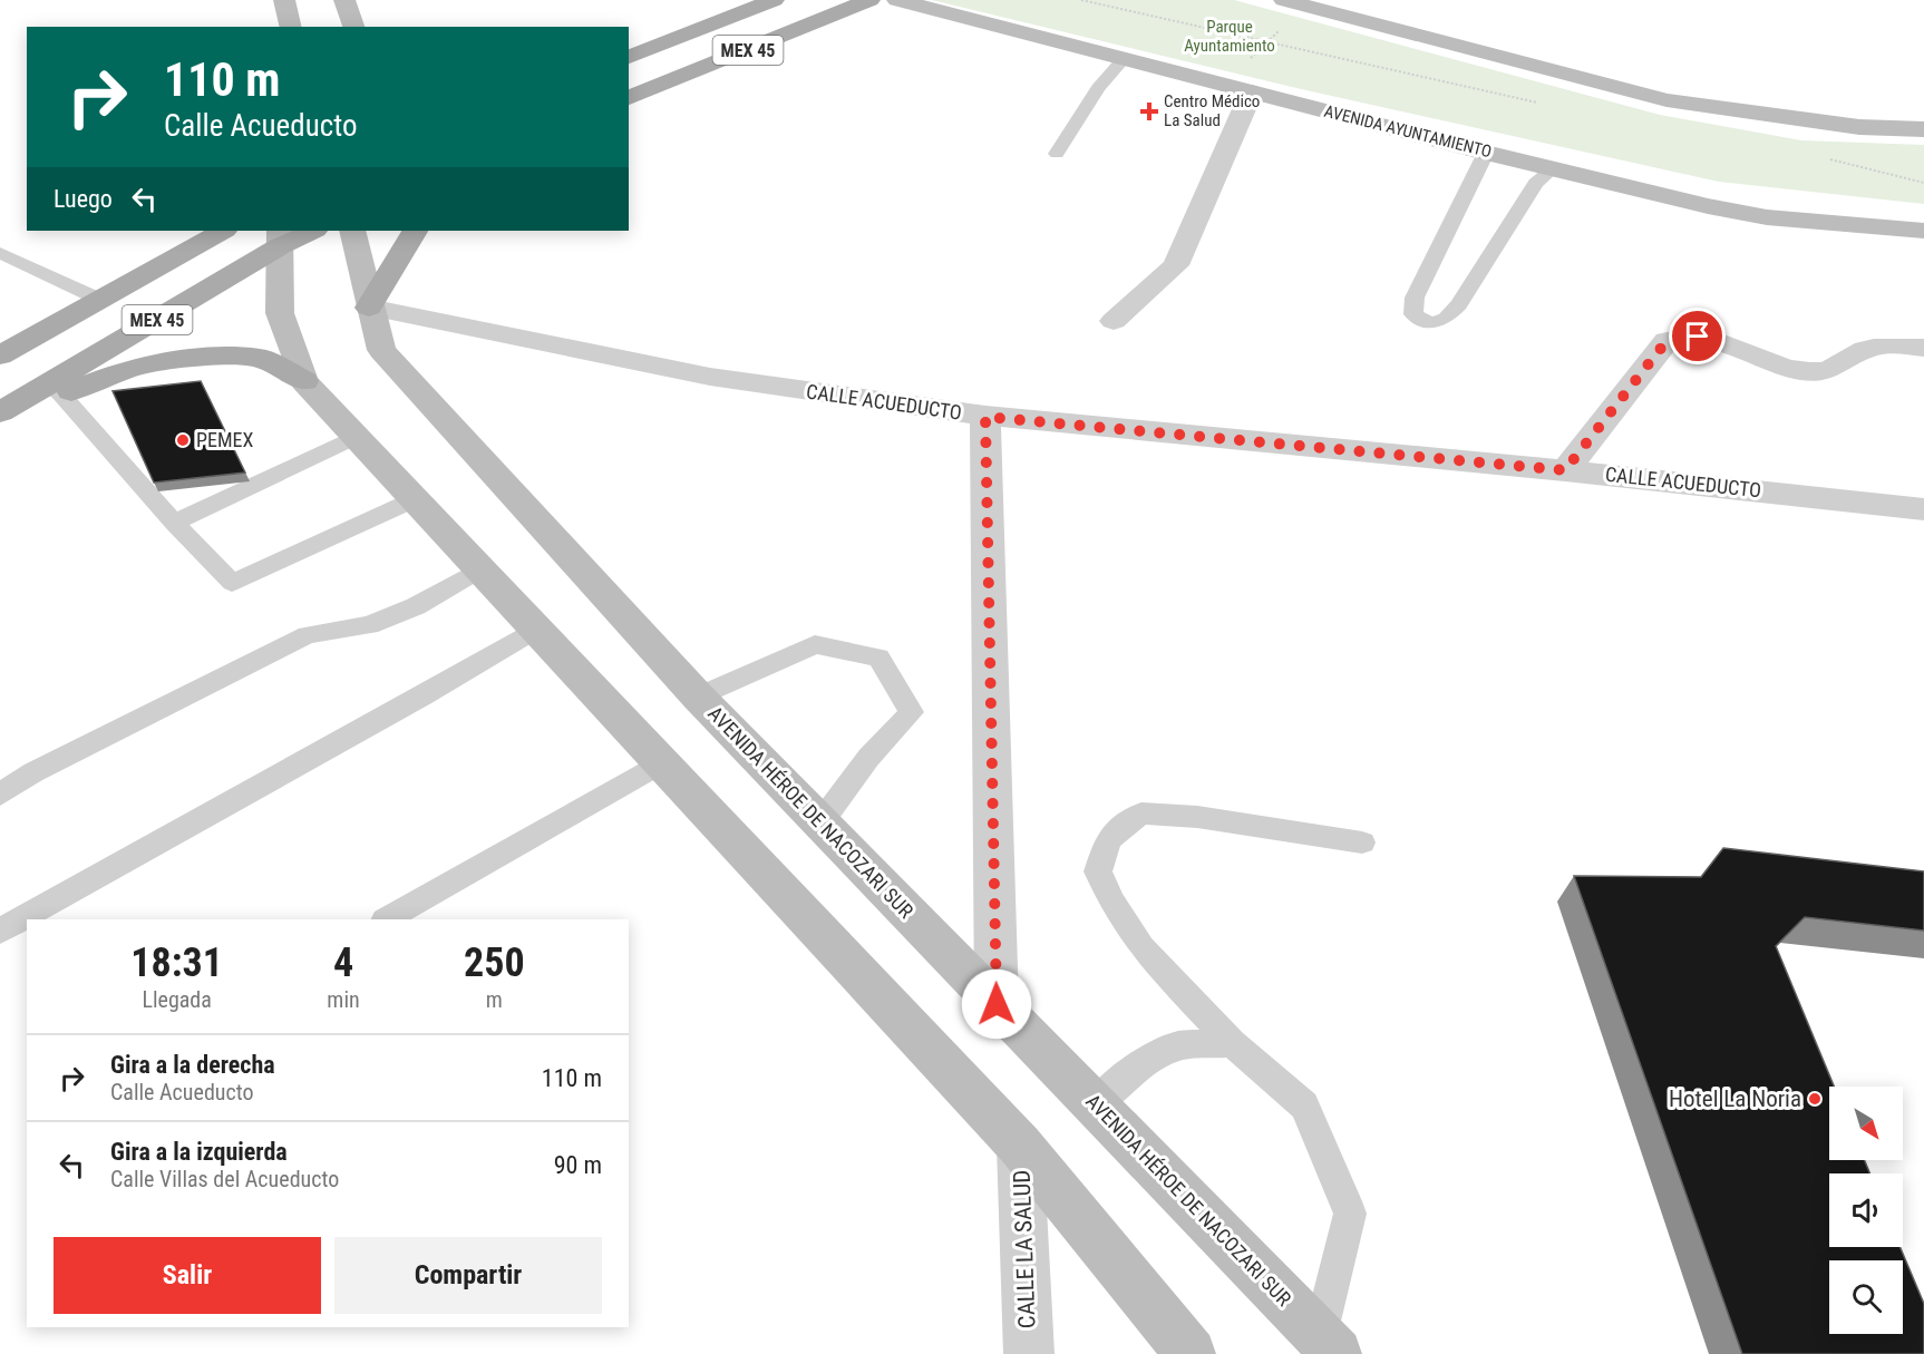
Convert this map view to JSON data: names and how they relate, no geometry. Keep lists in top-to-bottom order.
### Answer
{
  "streets": {
    "main road": ["MEX 45", "AVENIDA AYUNTAMIENTO", "AVENIDA HÉROE DE NACOZARI SUR"],
    "street": ["CALLE ACUEDUCTO", "CALLE LA SALUD"]
  },
  "crossings": [
    ["CALLE ACUEDUCTO", "AVENIDA HÉROE DE NACOZARI SUR"]
  ],
  "parks": ["Parque Ayuntamiento"],
  "places": {
    "health": ["Centro Médico La Salud"],
    "other": ["PEMEX", "Hotel La Noria"]
  },
  "north": "bottom right",
  "page": {
    "turn": ["110 m", "Calle Acueducto"],
    "then": "Luego",
    "eta": [
      "18:31",
      "Llegada",
      "4",
      "min",
      "250",
      "m"
    ],
    "list": [
      {
        "name": "Gira a la derecha",
        "note": "Calle Acueducto",
        "value": "110 m"
      },
      {
        "name": "Gira a la izquierda",
        "note": "Calle Villas del Acueducto",
        "value": "90 m"
      }
    ],
    "buttons": ["Salir", "Compartir"]
  }
}
